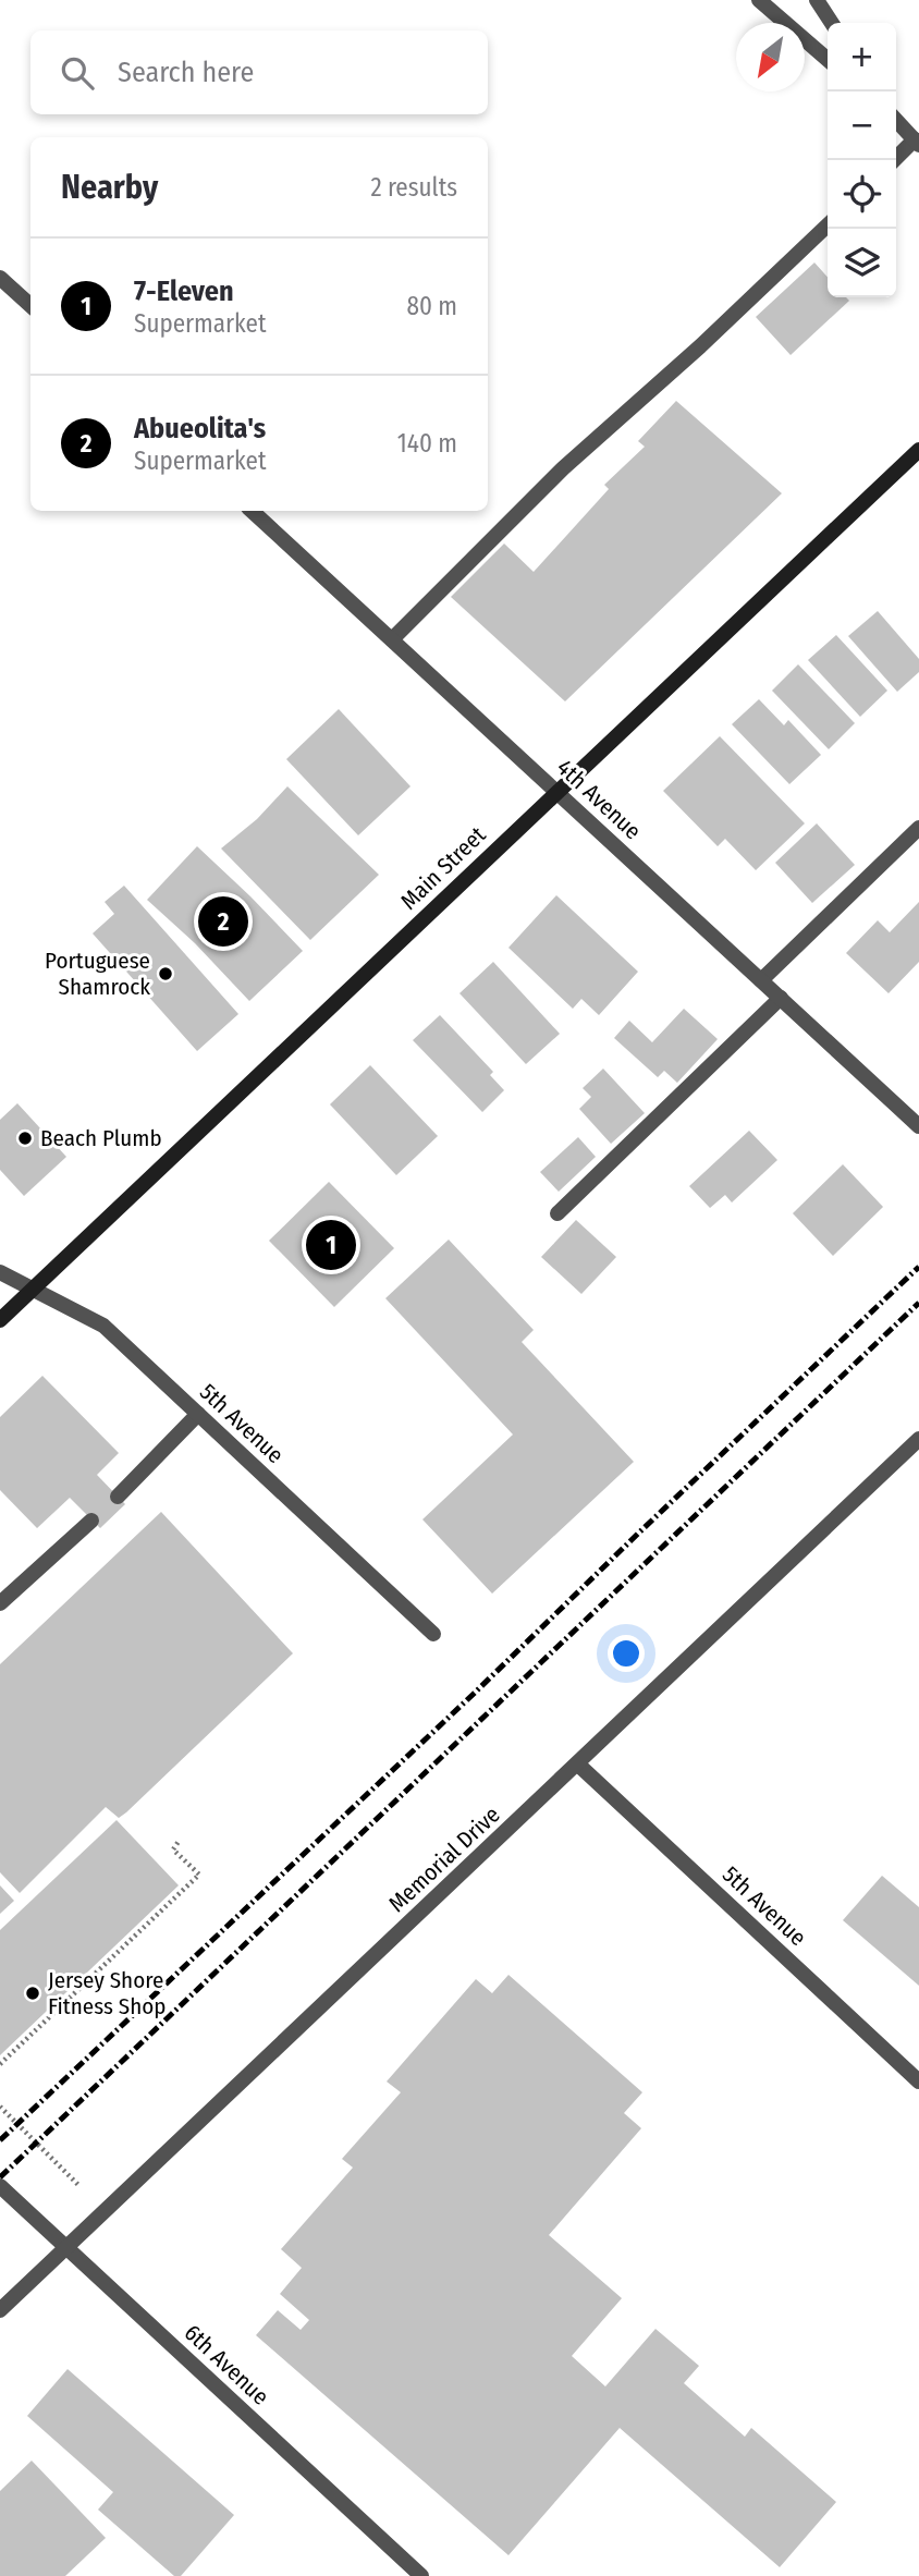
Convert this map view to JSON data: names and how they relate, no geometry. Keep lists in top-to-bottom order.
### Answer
{
  "streets": {
    "main road": ["Main Street"],
    "street": [
      "4th Avenue",
      "5th Avenue",
      "Memorial Drive",
      "6th Avenue"
    ]
  },
  "crossings": [
    ["4th Avenue", "Main Street"],
    ["Main Street", "5th Avenue"],
    ["5th Avenue", "Memorial Drive"],
    ["Memorial Drive", "6th Avenue"]
  ],
  "places": ["Portuguese Shamrock", "Beach Plumb", "Jersey Shore Fitness Shop"],
  "north": "bottom left",
  "page": {
    "map_buttons": ["+", "−"],
    "search": "Search here",
    "heading": ["Nearby", "2 results"],
    "list": [
      {
        "mark": "1",
        "name": "7-Eleven",
        "note": "Supermarket",
        "value": "80 m"
      },
      {
        "mark": "2",
        "name": "Abueolita's",
        "note": "Supermarket",
        "value": "140 m"
      }
    ],
    "pins": ["2", "1"]
  }
}
